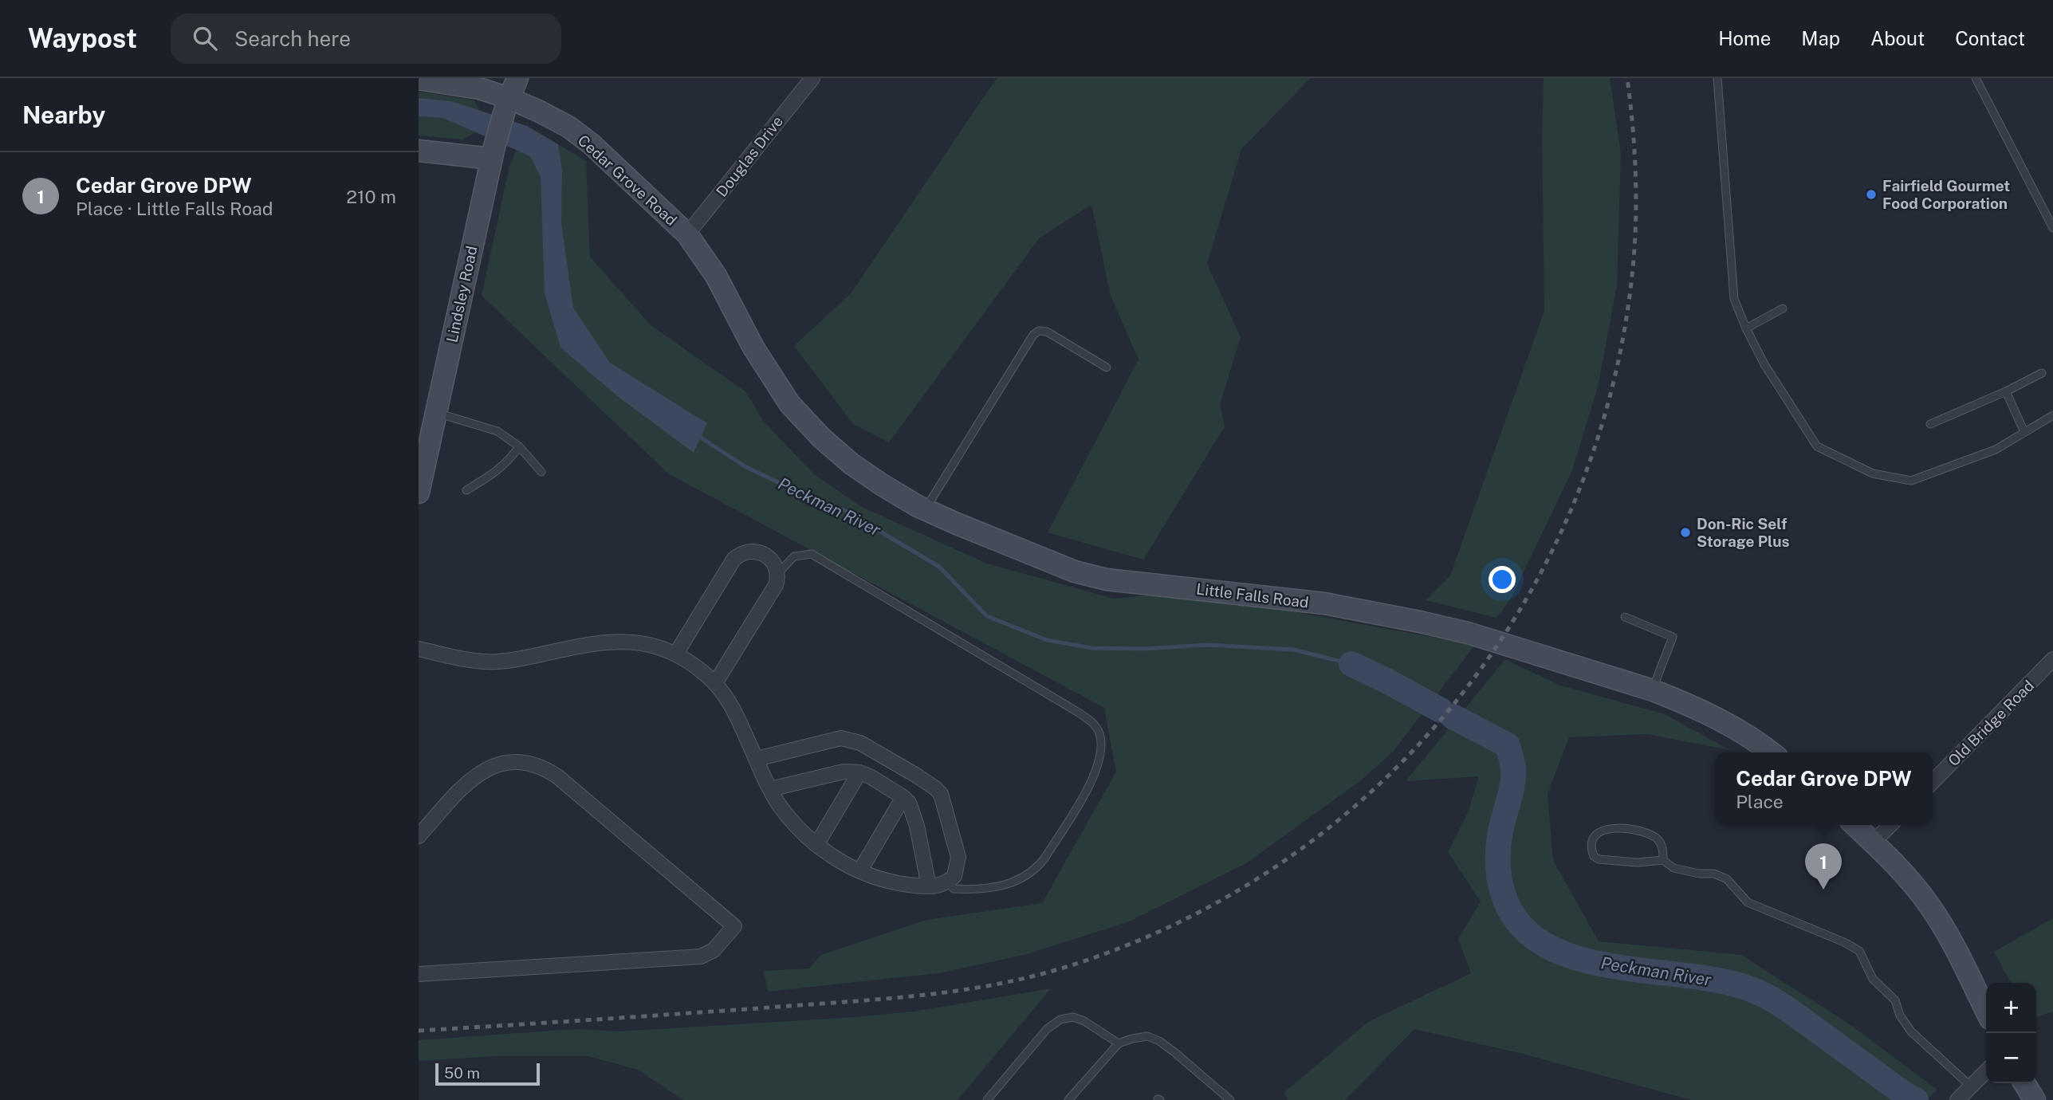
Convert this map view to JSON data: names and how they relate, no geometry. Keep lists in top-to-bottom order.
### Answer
{
  "streets": {
    "street": [
      "Douglas Drive",
      "Cedar Grove Road",
      "Lindsley Road",
      "Little Falls Road",
      "Old Bridge Road"
    ]
  },
  "crossings": [
    ["Douglas Drive", "Cedar Grove Road"],
    ["Cedar Grove Road", "Lindsley Road"],
    ["Cedar Grove Road", "Little Falls Road"]
  ],
  "water": ["Peckman River"],
  "places": ["Fairfield Gourmet Food Corporation", "Don-Ric Self Storage Plus"],
  "scale_bar": "50 m",
  "page": {
    "header": "Waypost",
    "search": "Search here",
    "nav": [
      "Home",
      "Map",
      "About",
      "Contact"
    ],
    "heading": "Nearby",
    "list": [
      {
        "mark": "1",
        "name": "Cedar Grove DPW",
        "note": "Place · Little Falls Road",
        "value": "210 m"
      }
    ],
    "popup": ["Cedar Grove DPW", "Place"],
    "pins": "1",
    "map_buttons": ["+", "−"],
    "scale": "50 m"
  }
}
